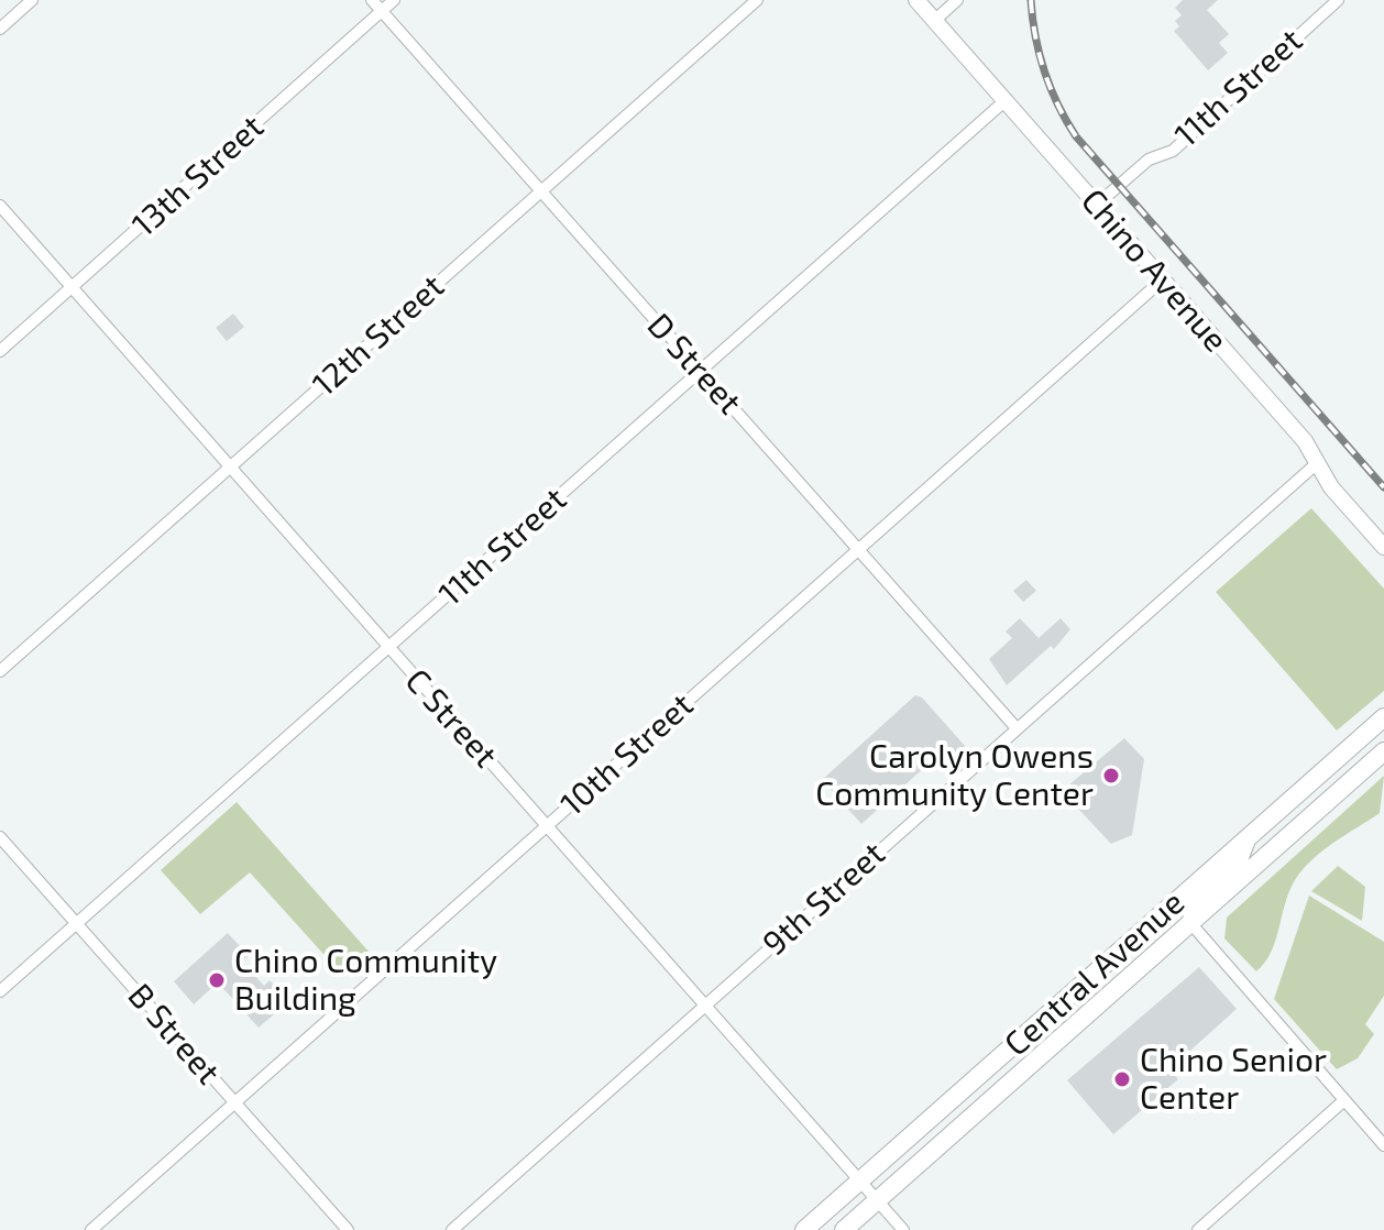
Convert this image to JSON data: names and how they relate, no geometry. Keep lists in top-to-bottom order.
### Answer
{
  "streets": {
    "main road": ["Chino Avenue", "Central Avenue"],
    "street": [
      "11th Street",
      "13th Street",
      "12th Street",
      "D Street",
      "C Street",
      "10th Street",
      "9th Street",
      "B Street"
    ]
  },
  "crossings": [
    ["11th Street", "Chino Avenue"],
    ["11th Street", "D Street"],
    ["11th Street", "C Street"],
    ["11th Street", "B Street"],
    ["13th Street", "D Street"],
    ["13th Street", "C Street"],
    ["Chino Avenue", "10th Street"],
    ["Chino Avenue", "9th Street"],
    ["12th Street", "D Street"],
    ["12th Street", "C Street"],
    ["D Street", "10th Street"],
    ["D Street", "9th Street"],
    ["C Street", "10th Street"],
    ["C Street", "9th Street"],
    ["C Street", "Central Avenue"],
    ["10th Street", "B Street"]
  ],
  "places": ["Carolyn Owens Community Center", "Chino Community Building", "Chino Senior Center"]
}
